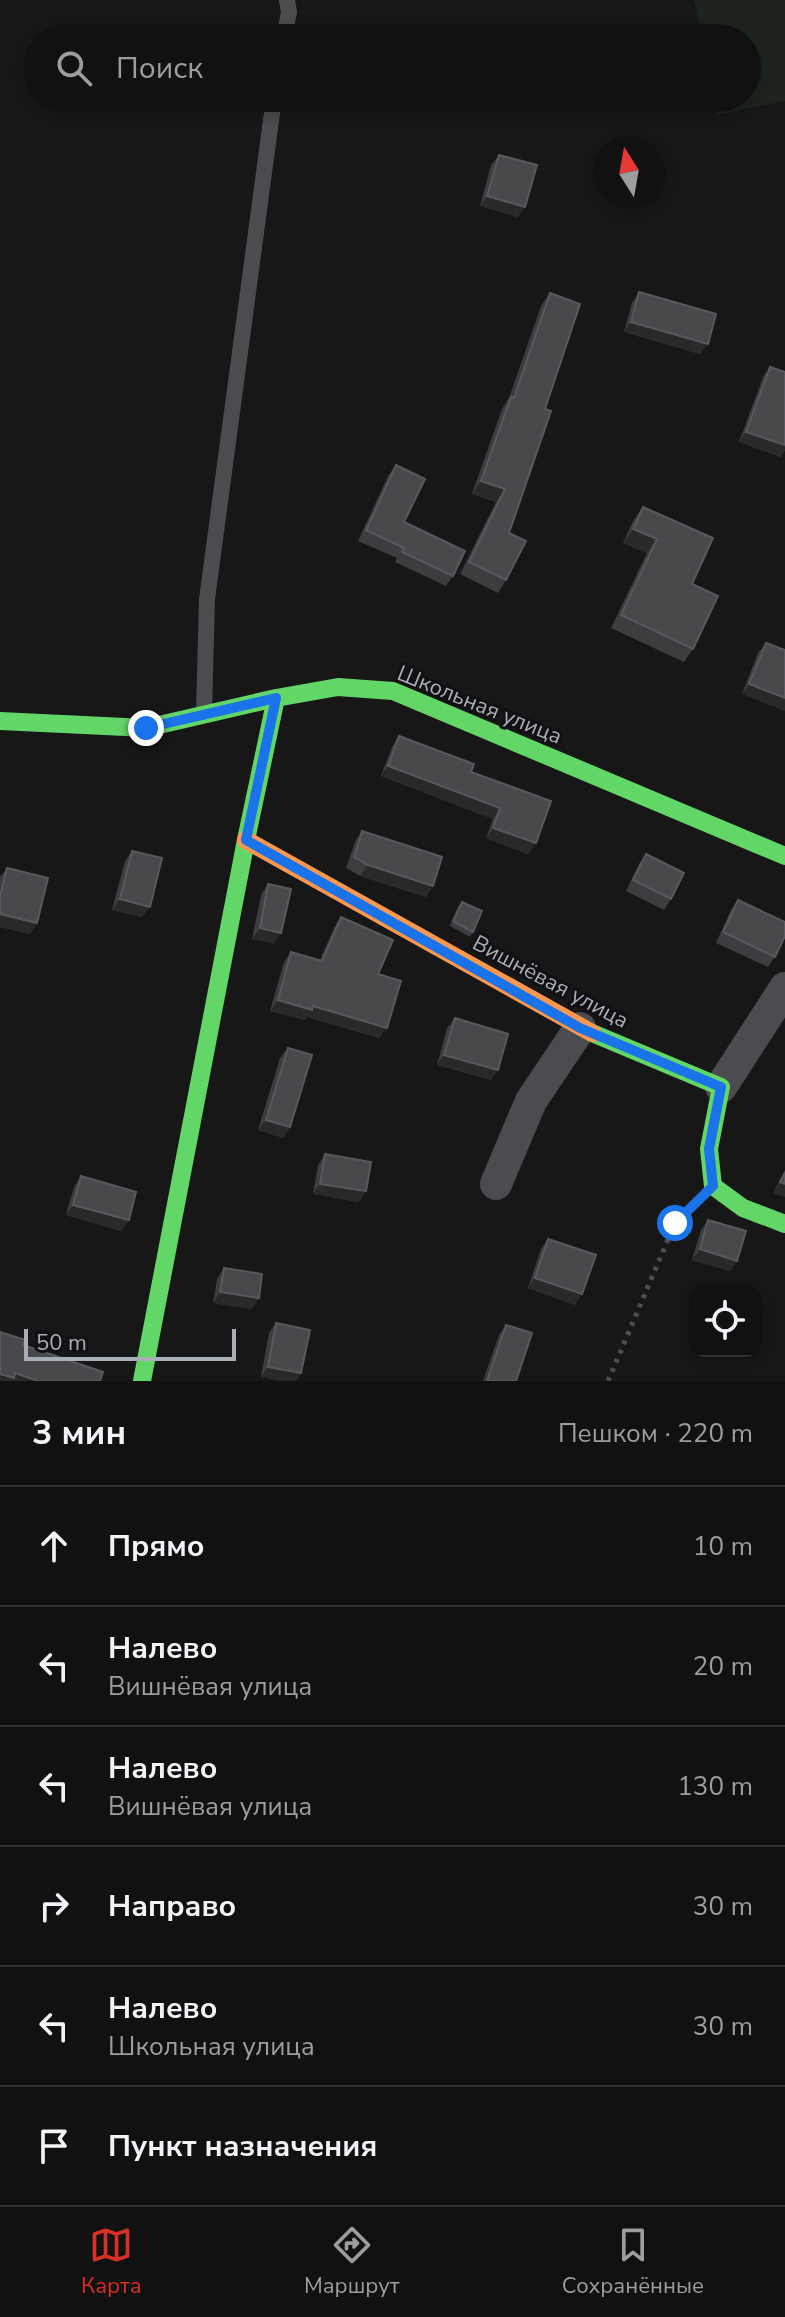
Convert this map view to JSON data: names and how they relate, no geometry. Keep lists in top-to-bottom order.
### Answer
{
  "streets": {
    "street": ["Школьная улица", "Вишнёвая улица"]
  },
  "scale_bar": "50 m",
  "north": "top",
  "page": {
    "search": "Поиск",
    "scale": "50 m",
    "heading": ["3 мин", "Пешком · 220 m"],
    "list": [
      ["Прямо", "10 m"],
      ["Налево", "Вишнёвая улица", "20 m"],
      ["Налево", "Вишнёвая улица", "130 m"],
      ["Направо", "30 m"],
      ["Налево", "Школьная улица", "30 m"],
      "Пункт назначения"
    ],
    "nav": ["Карта", "Маршрут", "Сохранённые"]
  }
}
